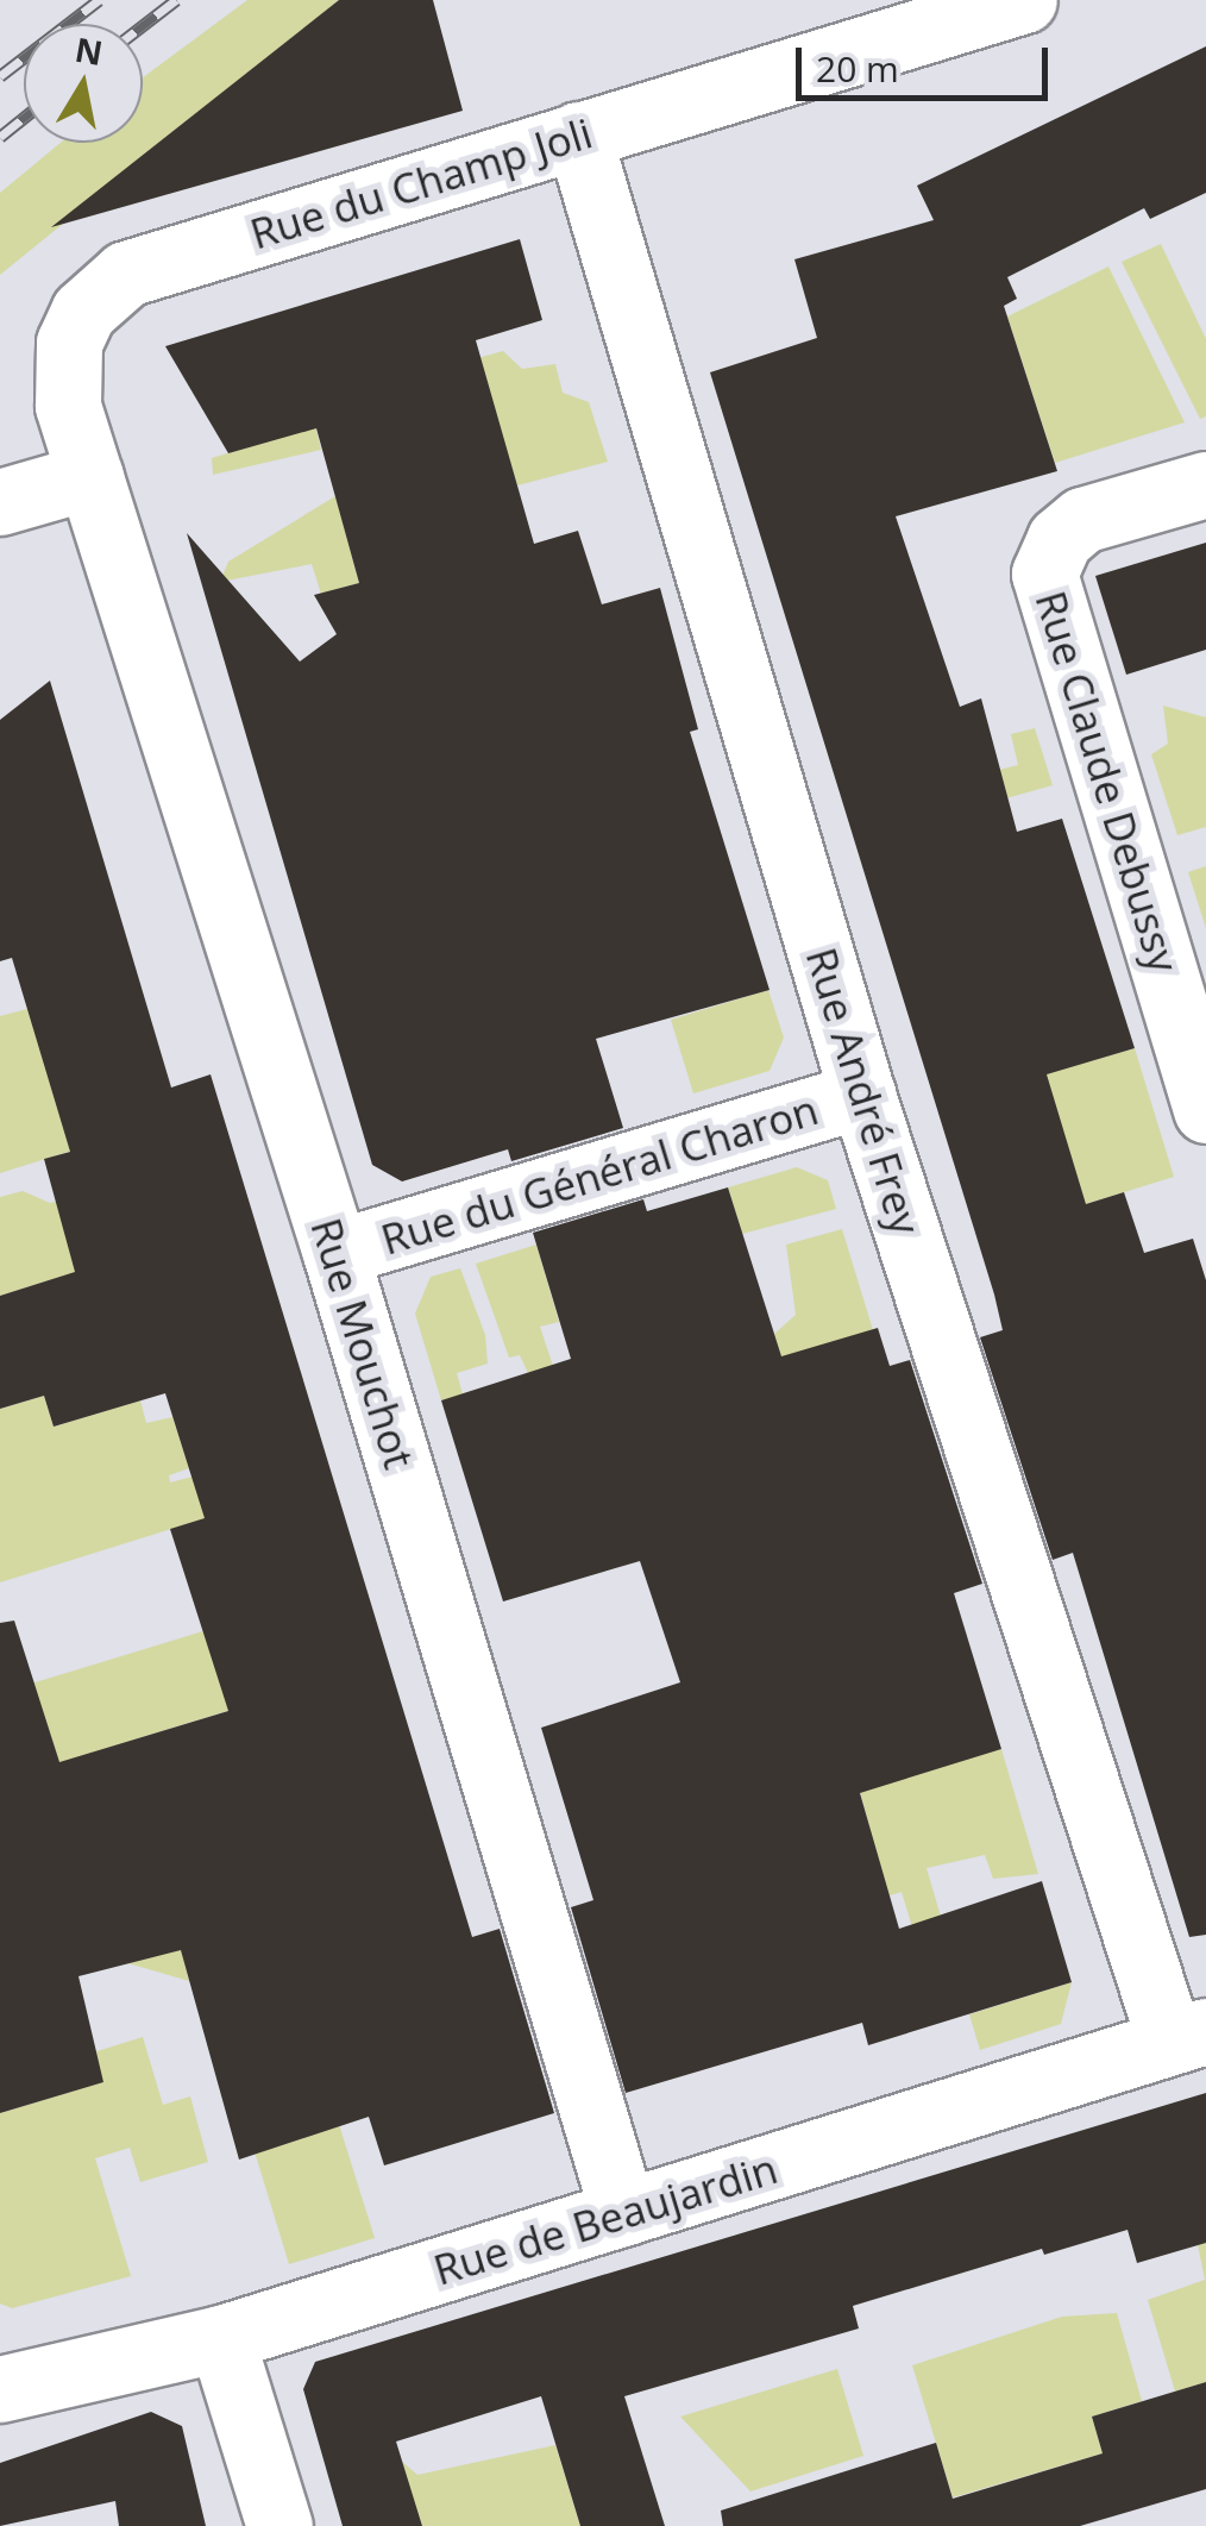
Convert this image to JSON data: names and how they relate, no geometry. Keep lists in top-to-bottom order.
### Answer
{
  "streets": {
    "street": [
      "Rue du Champ Joli",
      "Rue Claude Debussy",
      "Rue André Frey",
      "Rue du Général Charon",
      "Rue Mouchot",
      "Rue de Beaujardin"
    ]
  },
  "crossings": [
    ["Rue du Champ Joli", "Rue André Frey"],
    ["Rue du Champ Joli", "Rue Mouchot"],
    ["Rue André Frey", "Rue du Général Charon"],
    ["Rue André Frey", "Rue de Beaujardin"],
    ["Rue du Général Charon", "Rue Mouchot"],
    ["Rue Mouchot", "Rue de Beaujardin"]
  ],
  "scale_bar": "20 m",
  "north": "top"
}
